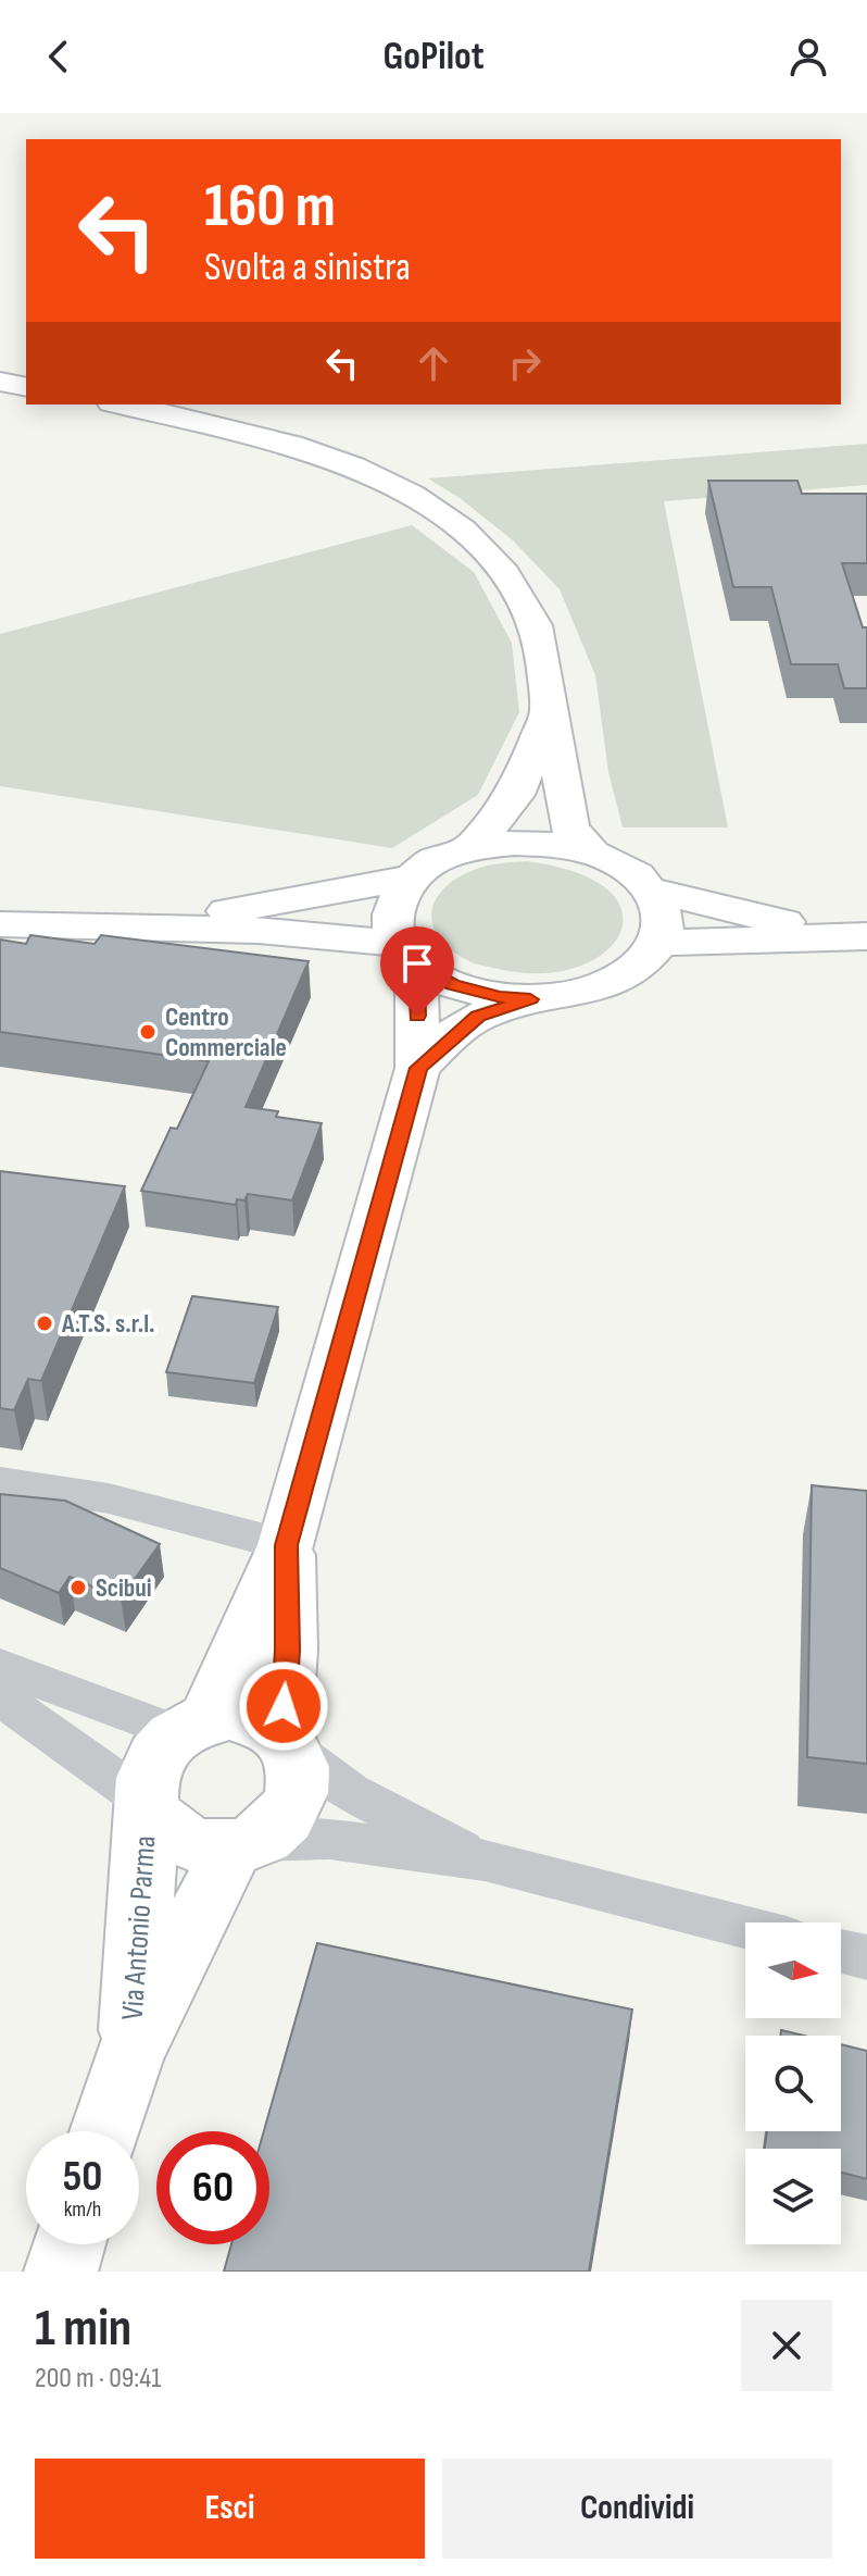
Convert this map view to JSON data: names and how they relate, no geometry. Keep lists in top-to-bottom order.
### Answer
{
  "streets": {
    "main road": ["Via Antonio Parma"]
  },
  "places": ["Centro Commerciale", "A.T.S. s.r.l.", "Scibui"],
  "north": "right",
  "page": {
    "header": "GoPilot",
    "turn": ["160 m", "Svolta a sinistra"],
    "speed": "50 km/h",
    "limit": "60",
    "heading": ["1 min", "200 m · 09:41"],
    "buttons": ["Esci", "Condividi"]
  }
}
